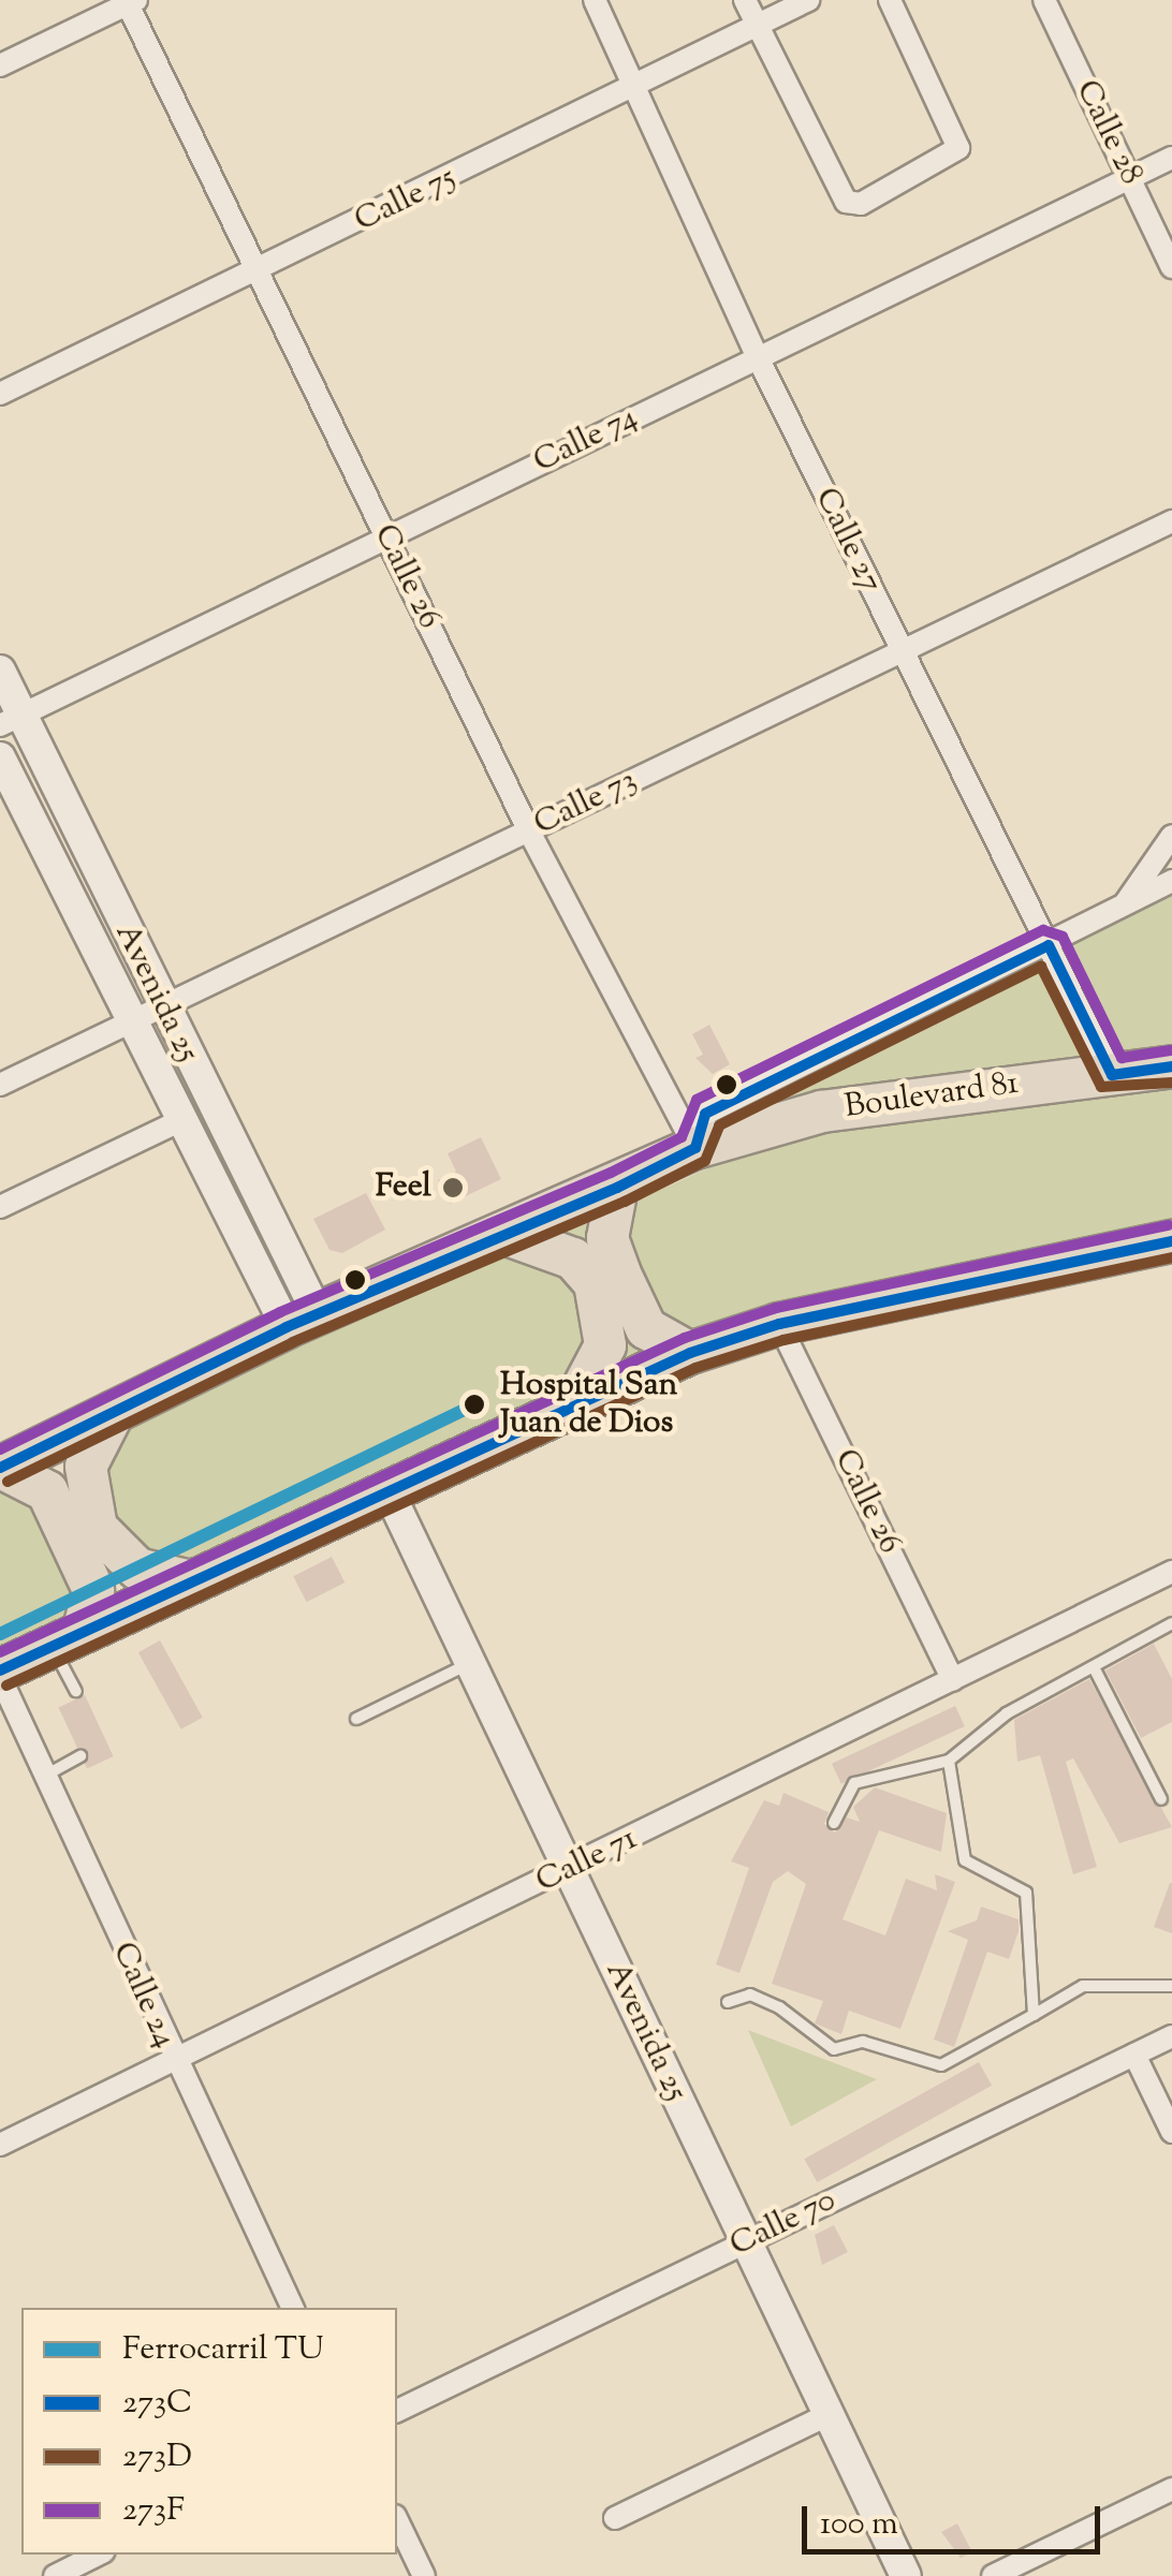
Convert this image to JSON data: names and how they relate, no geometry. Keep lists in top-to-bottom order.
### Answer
{
  "streets": {
    "highway": ["Boulevard 81"],
    "main road": ["Avenida 25"],
    "street": [
      "Calle 28",
      "Calle 75",
      "Calle 74",
      "Calle 27",
      "Calle 26",
      "Calle 73",
      "Calle 71",
      "Calle 24",
      "Calle 70"
    ]
  },
  "crossings": [
    ["Calle 28", "Calle 74"],
    ["Calle 75", "Calle 27"],
    ["Calle 75", "Calle 26"],
    ["Calle 74", "Calle 27"],
    ["Calle 74", "Calle 26"],
    ["Calle 74", "Avenida 25"],
    ["Calle 27", "Calle 73"],
    ["Calle 27", "Boulevard 81"],
    ["Calle 26", "Calle 73"],
    ["Calle 26", "Boulevard 81"],
    ["Calle 26", "Calle 71"],
    ["Calle 73", "Avenida 25"],
    ["Avenida 25", "Boulevard 81"],
    ["Avenida 25", "Calle 71"],
    ["Avenida 25", "Calle 70"],
    ["Calle 71", "Calle 24"]
  ],
  "places": ["Feel", "Hospital San Juan de Dios"],
  "lines": [
    "transit line 273F",
    "transit line 273C",
    "transit line 273D",
    "rail line TU"
  ],
  "legend": [
    "Ferrocarril TU",
    "273C",
    "273D",
    "273F"
  ],
  "scale_bar": "100 m"
}
